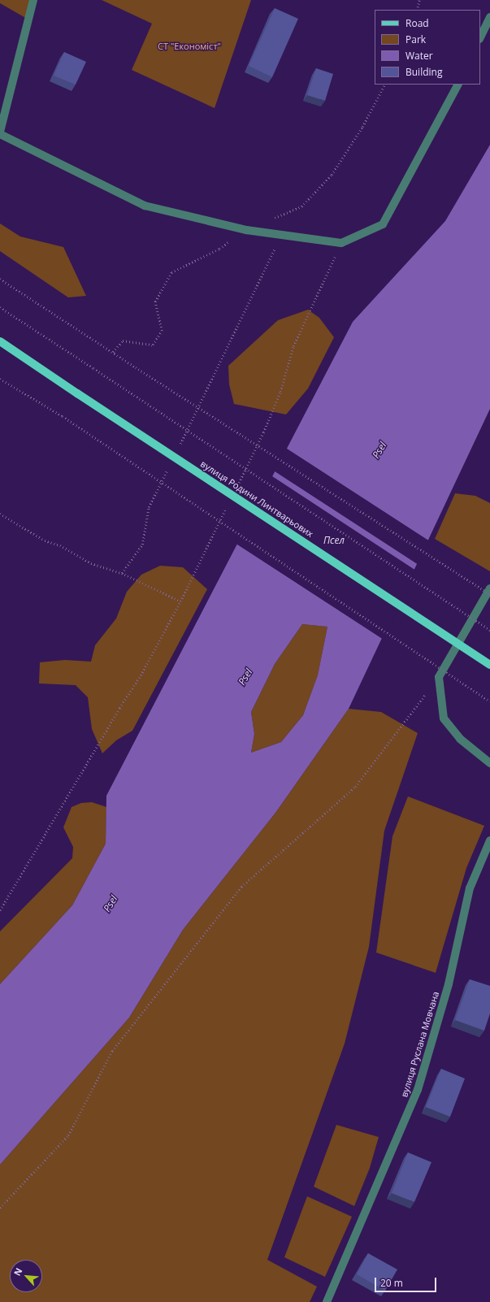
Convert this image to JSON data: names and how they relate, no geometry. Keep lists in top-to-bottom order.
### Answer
{
  "streets": {
    "main road": ["вулиця Родини Линтварьових"],
    "street": ["вулиця Руслана Мовчана"]
  },
  "water": ["Psel", "Псел"],
  "parks": ["СТ \"Економіст\""],
  "legend": [
    "Road",
    "Park",
    "Water",
    "Building"
  ],
  "scale_bar": "20 m",
  "north": "top left"
}
